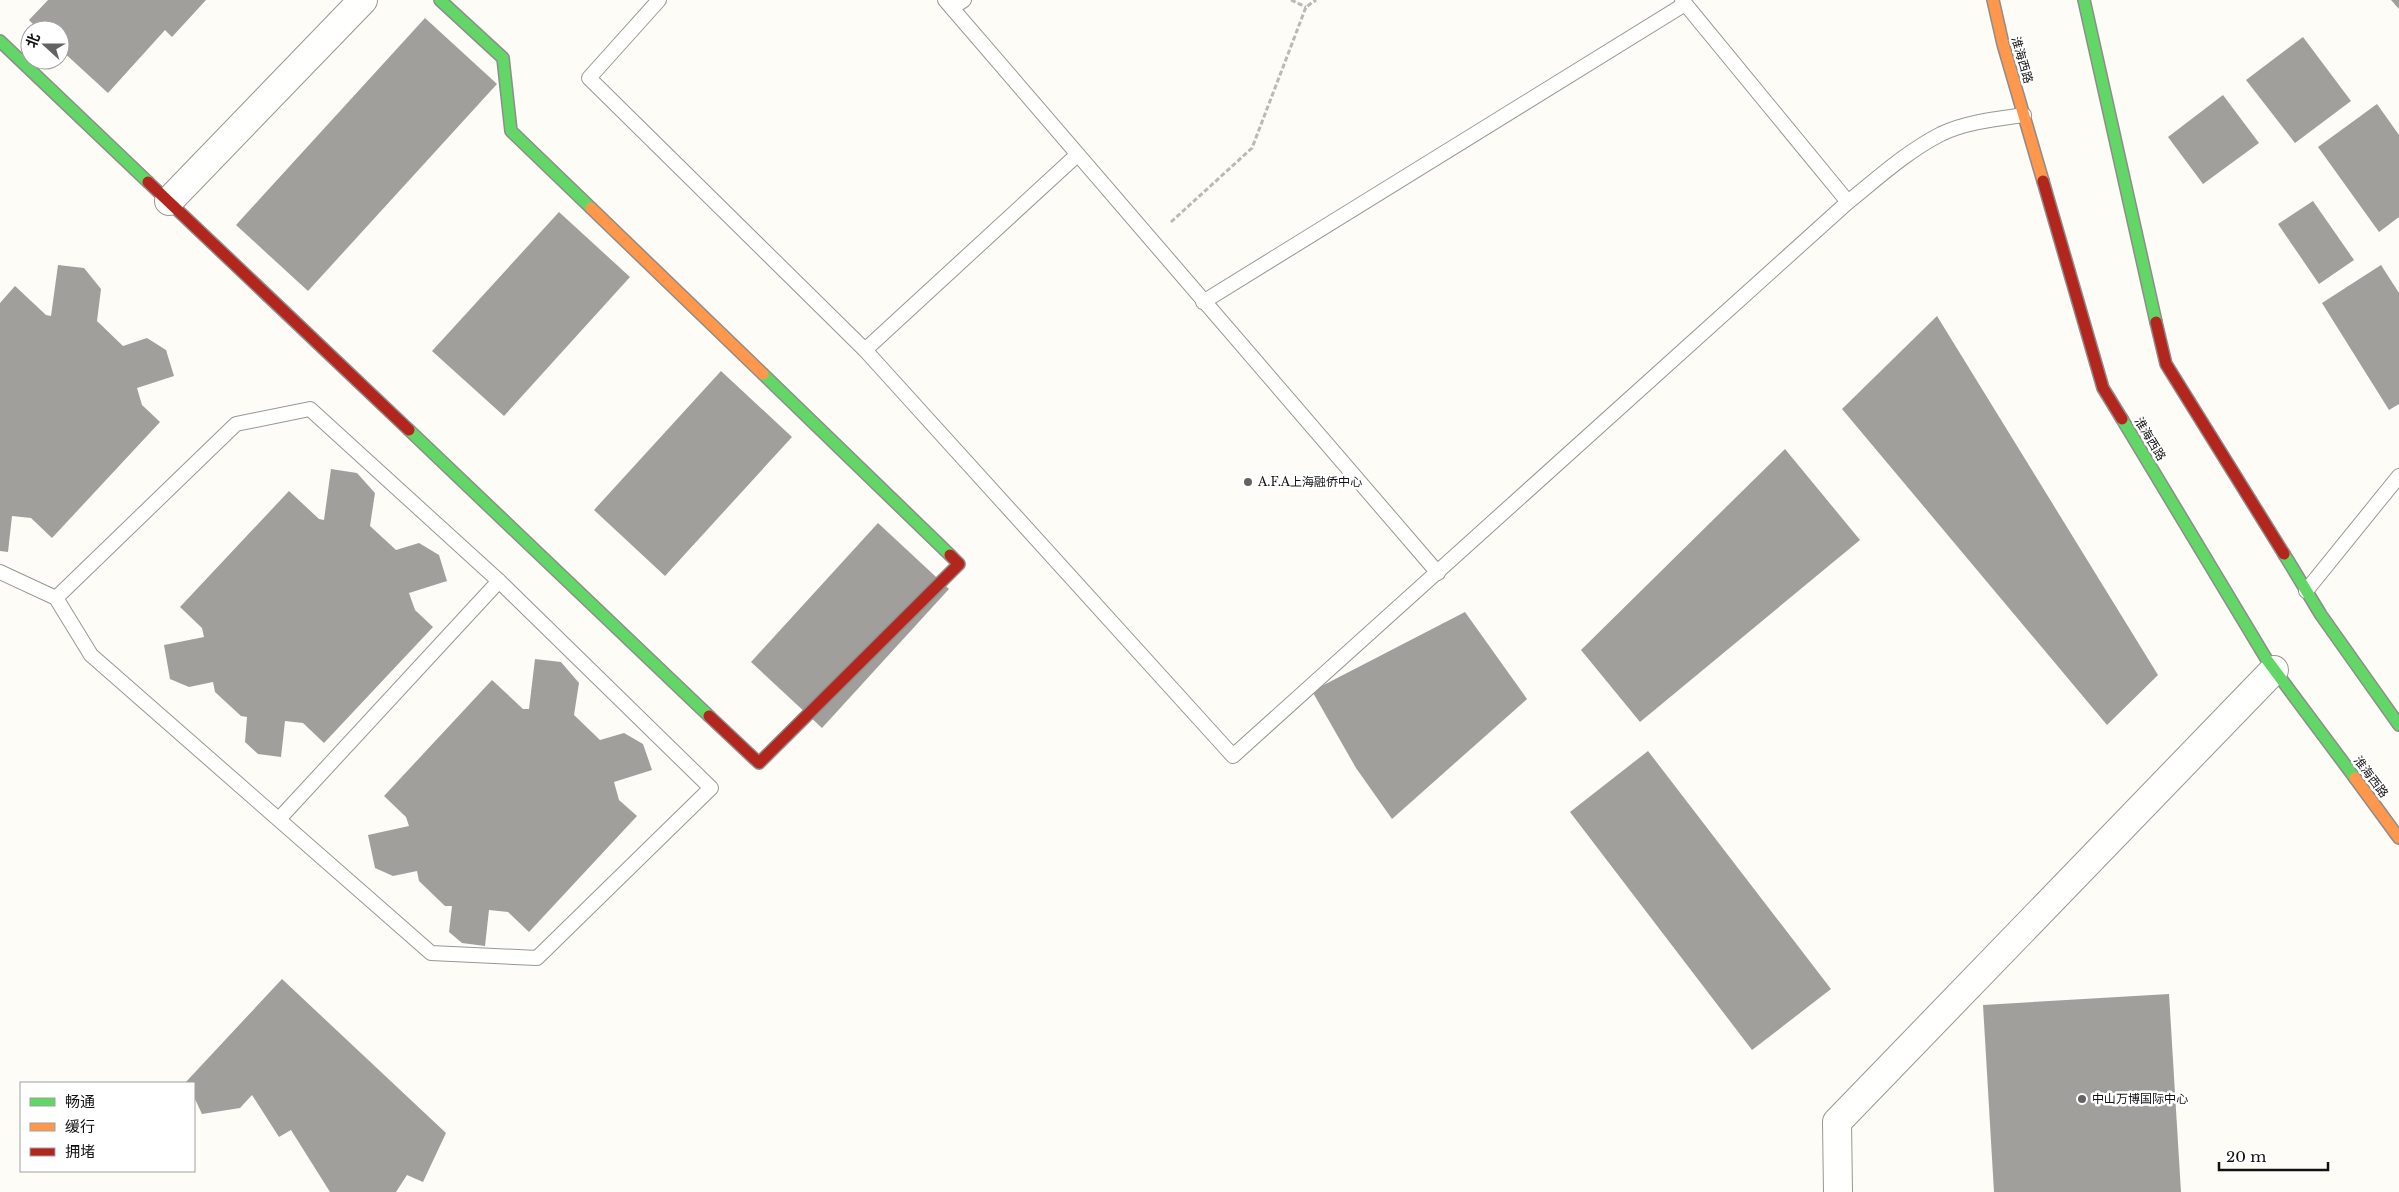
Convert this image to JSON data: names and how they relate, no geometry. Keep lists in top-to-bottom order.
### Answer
{
  "streets": {
    "street": ["淮海西路"]
  },
  "places": ["A.F.A上海融侨中心", "中山万博国际中心"],
  "legend": ["畅通", "缓行", "拥堵"],
  "scale_bar": "20 m",
  "north": "left"
}
